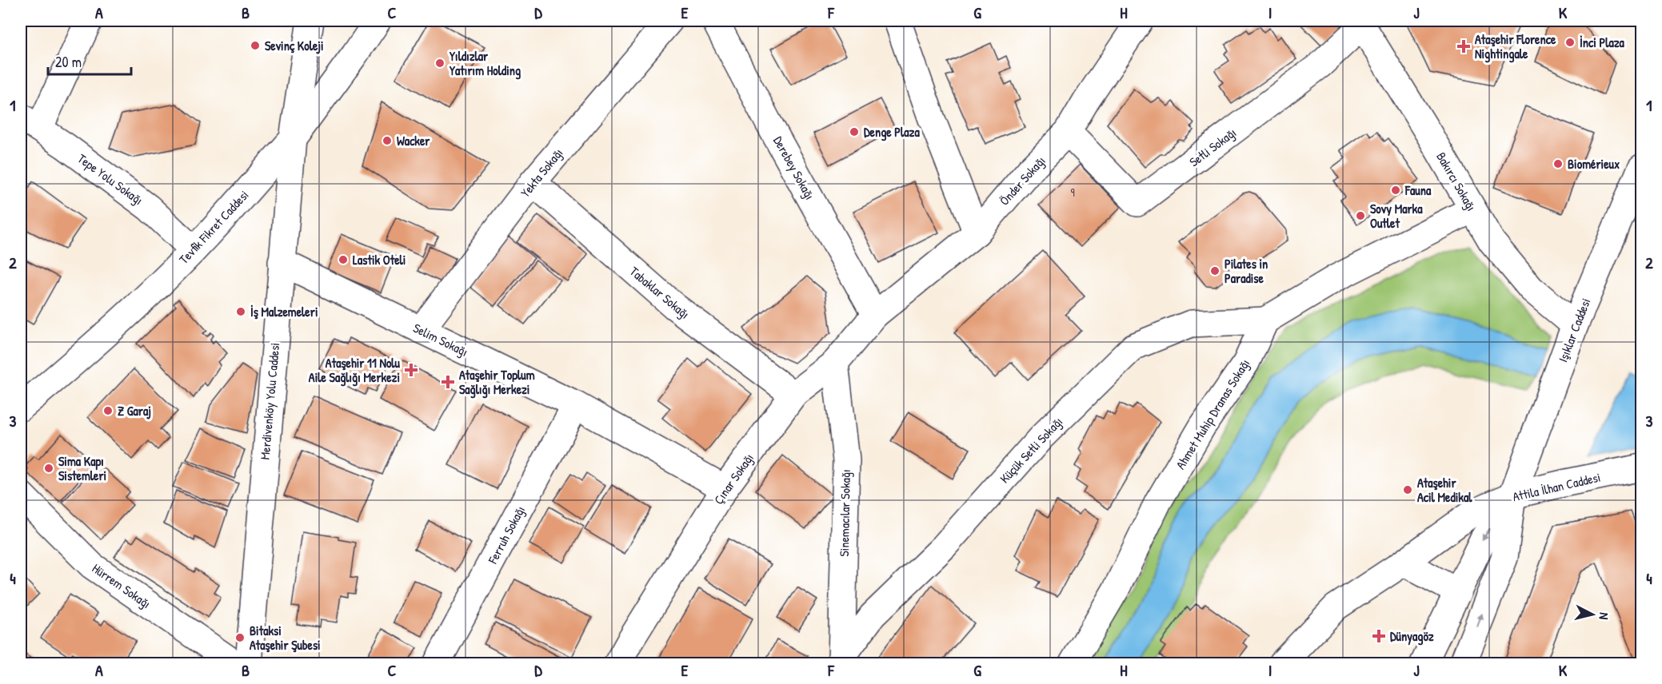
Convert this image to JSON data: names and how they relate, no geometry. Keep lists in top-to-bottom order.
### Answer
{
  "streets": {
    "street": [
      "Setli Sokağı",
      "Derebey Sokağı",
      "Yekta Sokağı",
      "Tepe Yolu Sokağı",
      "Önder Sokağı",
      "Bakırcı Sokağı",
      "Tevfik Fikret Caddesi",
      "Tabaklar Sokağı",
      "Işıklar Caddesi",
      "Selim Sokağı",
      "Merdivenköy Yolu Caddesi",
      "Ahmet Muhip Dranas Sokağı",
      "Küçük Setli Sokağı",
      "Çınar Sokağı",
      "Attila İlhan Caddesi",
      "Sinemacılar Sokağı",
      "Ferruh Sokağı",
      "Hürrem Sokağı"
    ]
  },
  "crossings": [
    ["Setli Sokağı", "Önder Sokağı"],
    ["Setli Sokağı", "Bakırcı Sokağı"],
    ["Derebey Sokağı", "Önder Sokağı"],
    ["Derebey Sokağı", "Çınar Sokağı"],
    ["Yekta Sokağı", "Tabaklar Sokağı"],
    ["Yekta Sokağı", "Selim Sokağı"],
    ["Tepe Yolu Sokağı", "Tevfik Fikret Caddesi"],
    ["Önder Sokağı", "Çınar Sokağı"],
    ["Bakırcı Sokağı", "Işıklar Caddesi"],
    ["Tevfik Fikret Caddesi", "Merdivenköy Yolu Caddesi"],
    ["Tabaklar Sokağı", "Çınar Sokağı"],
    ["Işıklar Caddesi", "Attila İlhan Caddesi"],
    ["Selim Sokağı", "Merdivenköy Yolu Caddesi"],
    ["Selim Sokağı", "Çınar Sokağı"],
    ["Selim Sokağı", "Ferruh Sokağı"],
    ["Ahmet Muhip Dranas Sokağı", "Küçük Setli Sokağı"],
    ["Küçük Setli Sokağı", "Sinemacılar Sokağı"],
    ["Çınar Sokağı", "Sinemacılar Sokağı"]
  ],
  "places": {
    "other": [
      "İnci Plaza",
      "Sevinç Koleji",
      "Yıldızlar Yatırım Holding",
      "Denge Plaza",
      "Wacker",
      "Biomérieux",
      "Fauna",
      "Sovy Marka Outlet",
      "Lastik Oteli",
      "Pilates in Paradise",
      "İş Malzemeleri",
      "Z Garaj",
      "Sima Kapı Sistemleri",
      "Ataşehir Acil Medikal",
      "Bitaksi Ataşehir Şubesi"
    ],
    "health": [
      "Ataşehir Florence Nightingale",
      "Ataşehir 11 Nolu Aile Sağlığı Merkezi",
      "Ataşehir Toplum Sağlığı Merkezi",
      "Dünyagöz"
    ]
  },
  "house_numbers": ["9"],
  "scale_bar": "20 m",
  "north": "right",
  "grid": {
    "columns": [
      "A",
      "B",
      "C",
      "D",
      "E",
      "F",
      "G",
      "H",
      "I",
      "J",
      "K"
    ],
    "rows": [
      "1",
      "2",
      "3",
      "4"
    ]
  }
}
